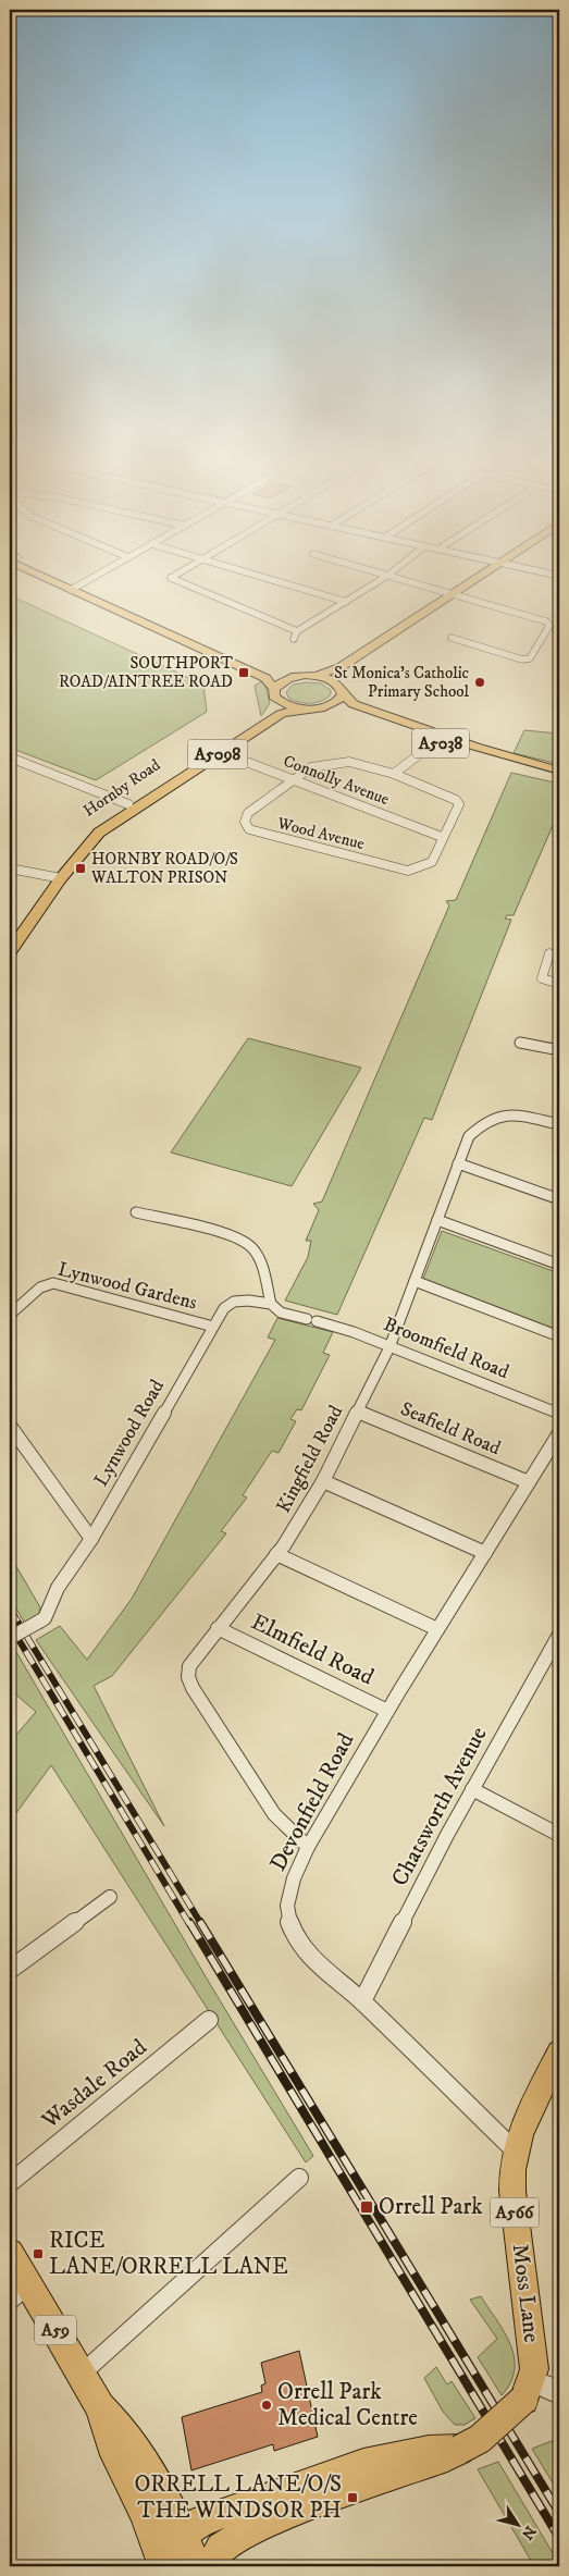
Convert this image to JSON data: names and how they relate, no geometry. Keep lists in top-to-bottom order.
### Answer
{
  "streets": {
    "main road": [
      "A5038",
      "A5098",
      "Hornby Road",
      "A566",
      "Moss Lane",
      "A59"
    ],
    "street": [
      "Connolly Avenue",
      "Wood Avenue",
      "Lynwood Gardens",
      "Broomfield Road",
      "Seafield Road",
      "Lynwood Road",
      "Kingfield Road",
      "Elmfield Road",
      "Devonfield Road",
      "Chatsworth Avenue",
      "Wasdale Road"
    ]
  },
  "crossings": [
    ["A5038", "A5098"],
    ["A5038", "Hornby Road"],
    ["A5098", "Connolly Avenue"],
    ["A5098", "Hornby Road"],
    ["Connolly Avenue", "Hornby Road"],
    ["Connolly Avenue", "Wood Avenue"],
    ["Lynwood Gardens", "Lynwood Road"],
    ["Broomfield Road", "Lynwood Road"],
    ["Broomfield Road", "Kingfield Road"],
    ["Seafield Road", "Kingfield Road"],
    ["Seafield Road", "Devonfield Road"],
    ["Kingfield Road", "Elmfield Road"],
    ["Kingfield Road", "Devonfield Road"],
    ["Elmfield Road", "Devonfield Road"],
    ["Devonfield Road", "Chatsworth Avenue"],
    ["Devonfield Road", "Moss Lane"]
  ],
  "places": {
    "transit": [
      "SOUTHPORT ROAD/AINTREE ROAD",
      "HORNBY ROAD/O/S WALTON PRISON",
      "Orrell Park",
      "RICE LANE/ORRELL LANE",
      "ORRELL LANE/O/S THE WINDSOR PH"
    ],
    "other": ["St Monica's Catholic Primary School", "Orrell Park Medical Centre"]
  },
  "north": "bottom right"
}
